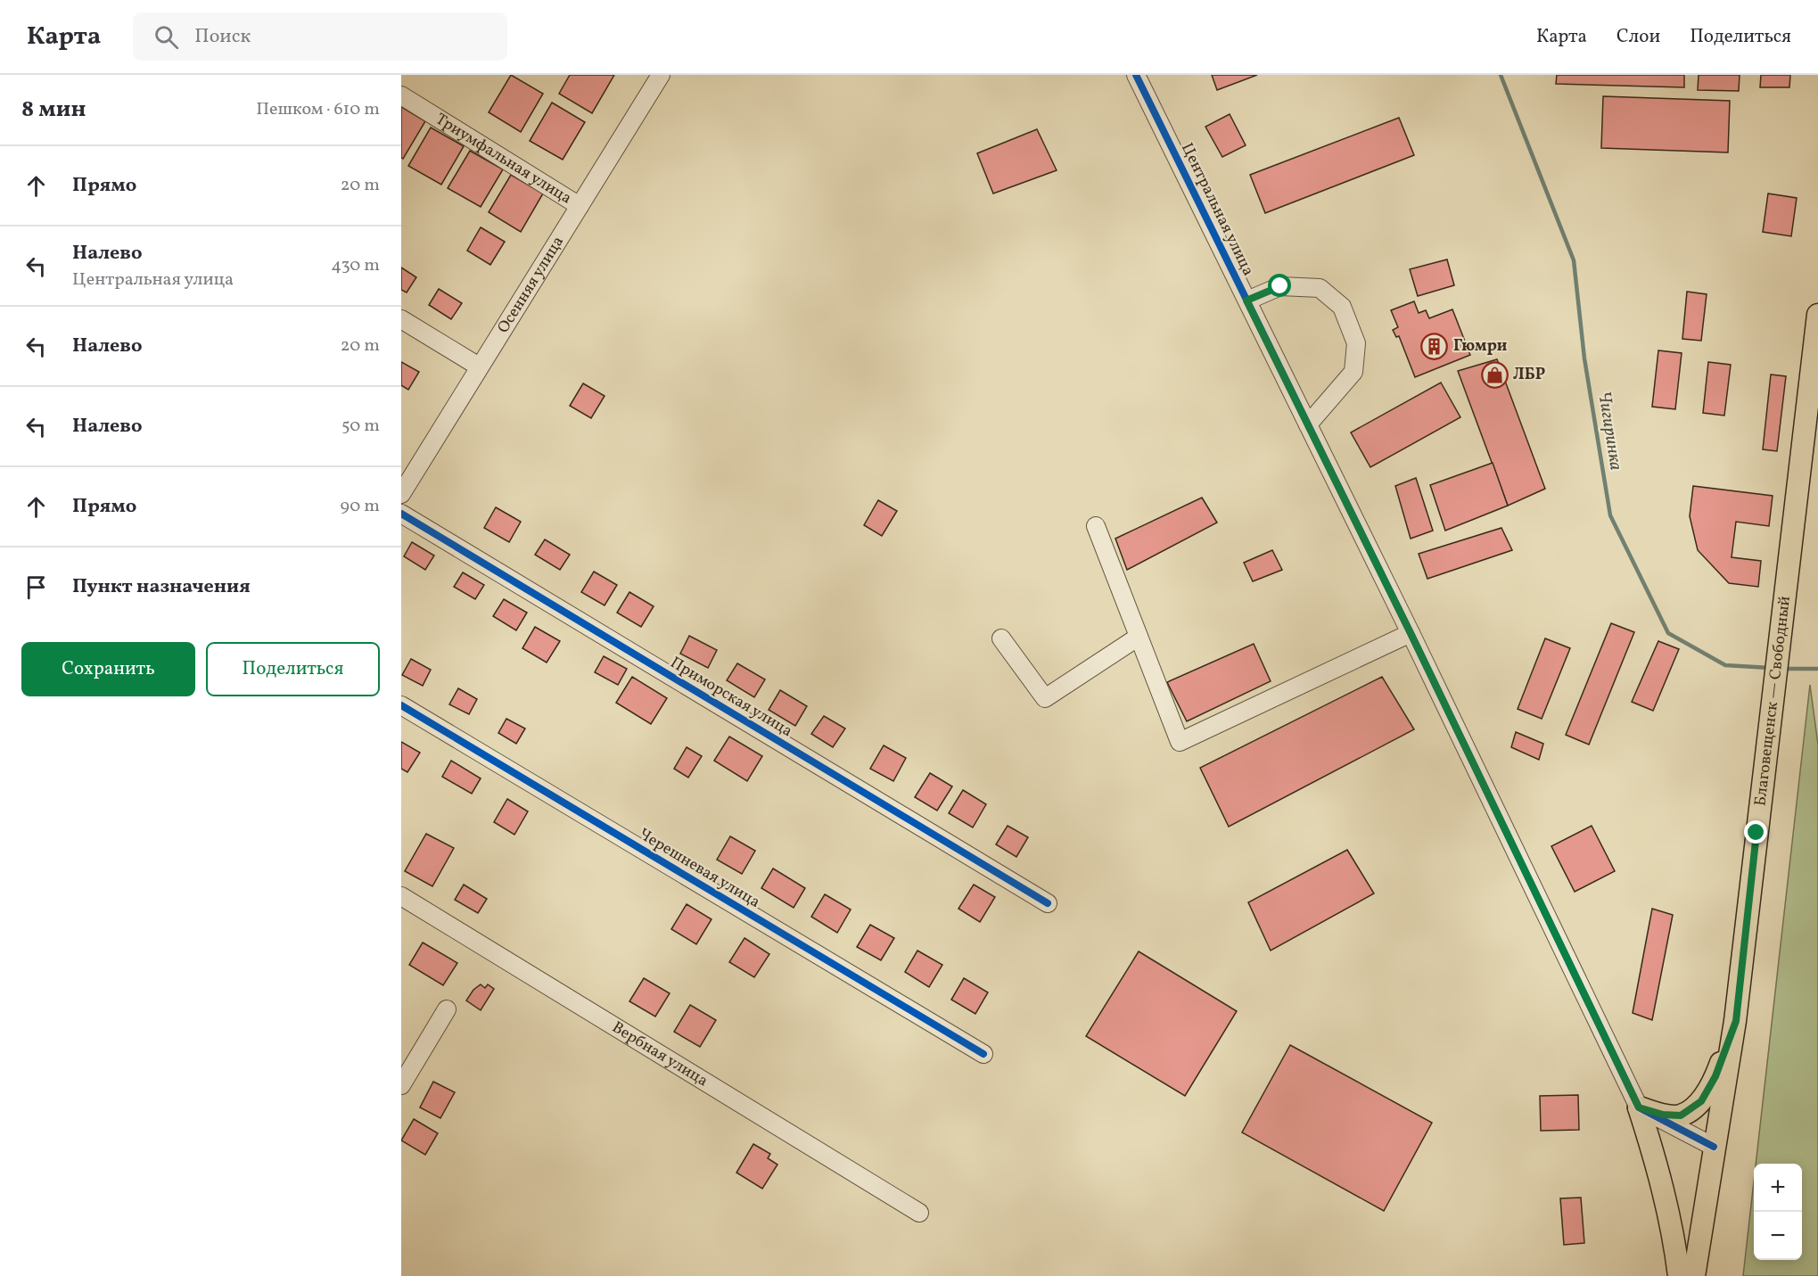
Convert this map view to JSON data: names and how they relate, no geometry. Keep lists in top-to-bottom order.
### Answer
{
  "streets": {
    "main road": ["Благовещенск — Свободный"],
    "street": [
      "Триумфальная улица",
      "Центральная улица",
      "Осенняя улица",
      "Приморская улица",
      "Черешневая улица",
      "Вербная улица"
    ]
  },
  "crossings": [
    ["Триумфальная улица", "Осенняя улица"]
  ],
  "water": ["Чигиринка"],
  "places": {
    "building": ["Гюмри"],
    "shop": ["ЛБР"]
  },
  "page": {
    "header": "Карта",
    "search": "Поиск",
    "nav": ["Карта", "Слои", "Поделиться"],
    "heading": ["8 мин", "Пешком · 610 m"],
    "list": [
      ["Прямо", "20 m"],
      ["Налево", "Центральная улица", "430 m"],
      ["Налево", "20 m"],
      ["Налево", "50 m"],
      ["Прямо", "90 m"],
      "Пункт назначения"
    ],
    "buttons": ["Сохранить", "Поделиться"],
    "map_buttons": ["+", "−"]
  }
}
